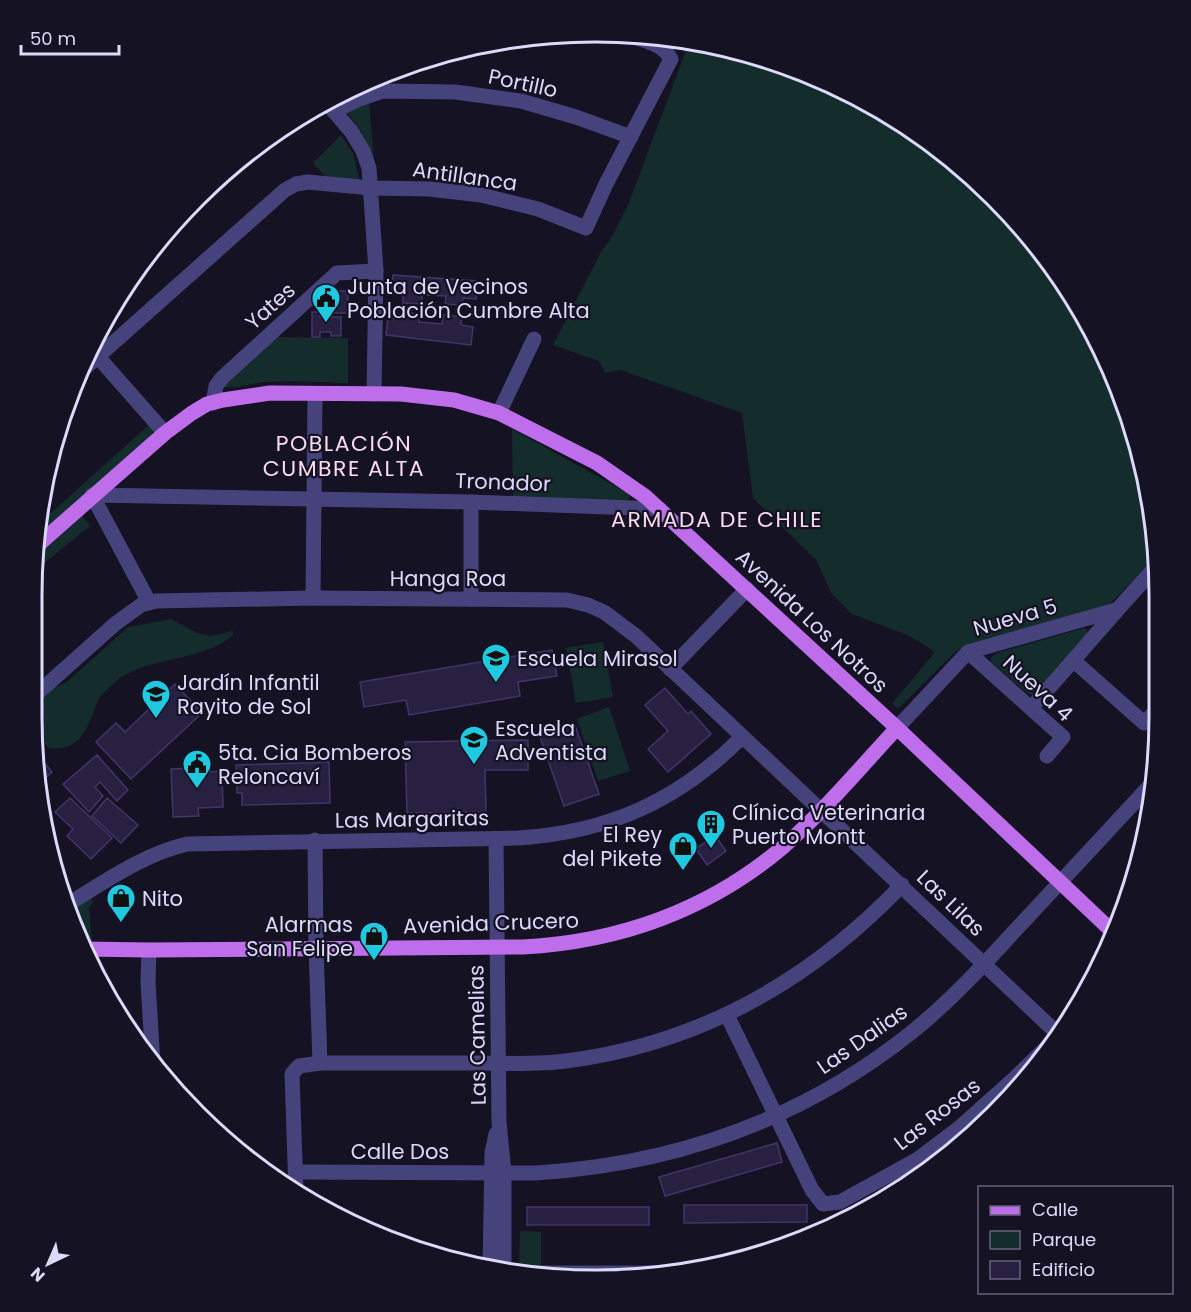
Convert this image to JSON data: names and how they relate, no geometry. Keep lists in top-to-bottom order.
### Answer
{
  "streets": {
    "main road": ["Avenida Los Notros", "Avenida Crucero"],
    "street": [
      "Portillo",
      "Antillanca",
      "Yates",
      "Tronador",
      "Hanga Roa",
      "Nueva 5",
      "Nueva 4",
      "Las Margaritas",
      "Las Lilas",
      "Las Camelias",
      "Las Dalias",
      "Las Rosas",
      "Calle Dos"
    ]
  },
  "crossings": [
    ["Portillo", "Antillanca"],
    ["Yates", "Avenida Los Notros"],
    ["Tronador", "Avenida Los Notros"],
    ["Hanga Roa", "Las Margaritas"],
    ["Hanga Roa", "Las Lilas"],
    ["Hanga Roa", "Avenida Crucero"],
    ["Nueva 5", "Avenida Los Notros"],
    ["Nueva 5", "Nueva 4"],
    ["Nueva 5", "Avenida Crucero"],
    ["Avenida Los Notros", "Avenida Crucero"],
    ["Avenida Los Notros", "Las Dalias"],
    ["Las Margaritas", "Las Camelias"],
    ["Las Lilas", "Avenida Crucero"],
    ["Las Lilas", "Las Dalias"],
    ["Avenida Crucero", "Las Camelias"],
    ["Las Camelias", "Las Dalias"],
    ["Las Camelias", "Calle Dos"],
    ["Las Dalias", "Las Rosas"],
    ["Las Dalias", "Calle Dos"]
  ],
  "districts": ["POBLACIÓN CUMBRE ALTA", "ARMADA DE CHILE"],
  "places": {
    "public building": ["Junta de Vecinos Población Cumbre Alta", "5ta. Cia Bomberos Reloncaví"],
    "school or university": ["Escuela Mirasol", "Jardín Infantil Rayito de Sol", "Escuela Adventista"],
    "building": ["Clínica Veterinaria Puerto Montt"],
    "shop": ["El Rey del Pikete", "Nito", "Alarmas San Felipe"]
  },
  "legend": ["Calle", "Parque", "Edificio"],
  "scale_bar": "50 m",
  "north": "bottom left"
}
